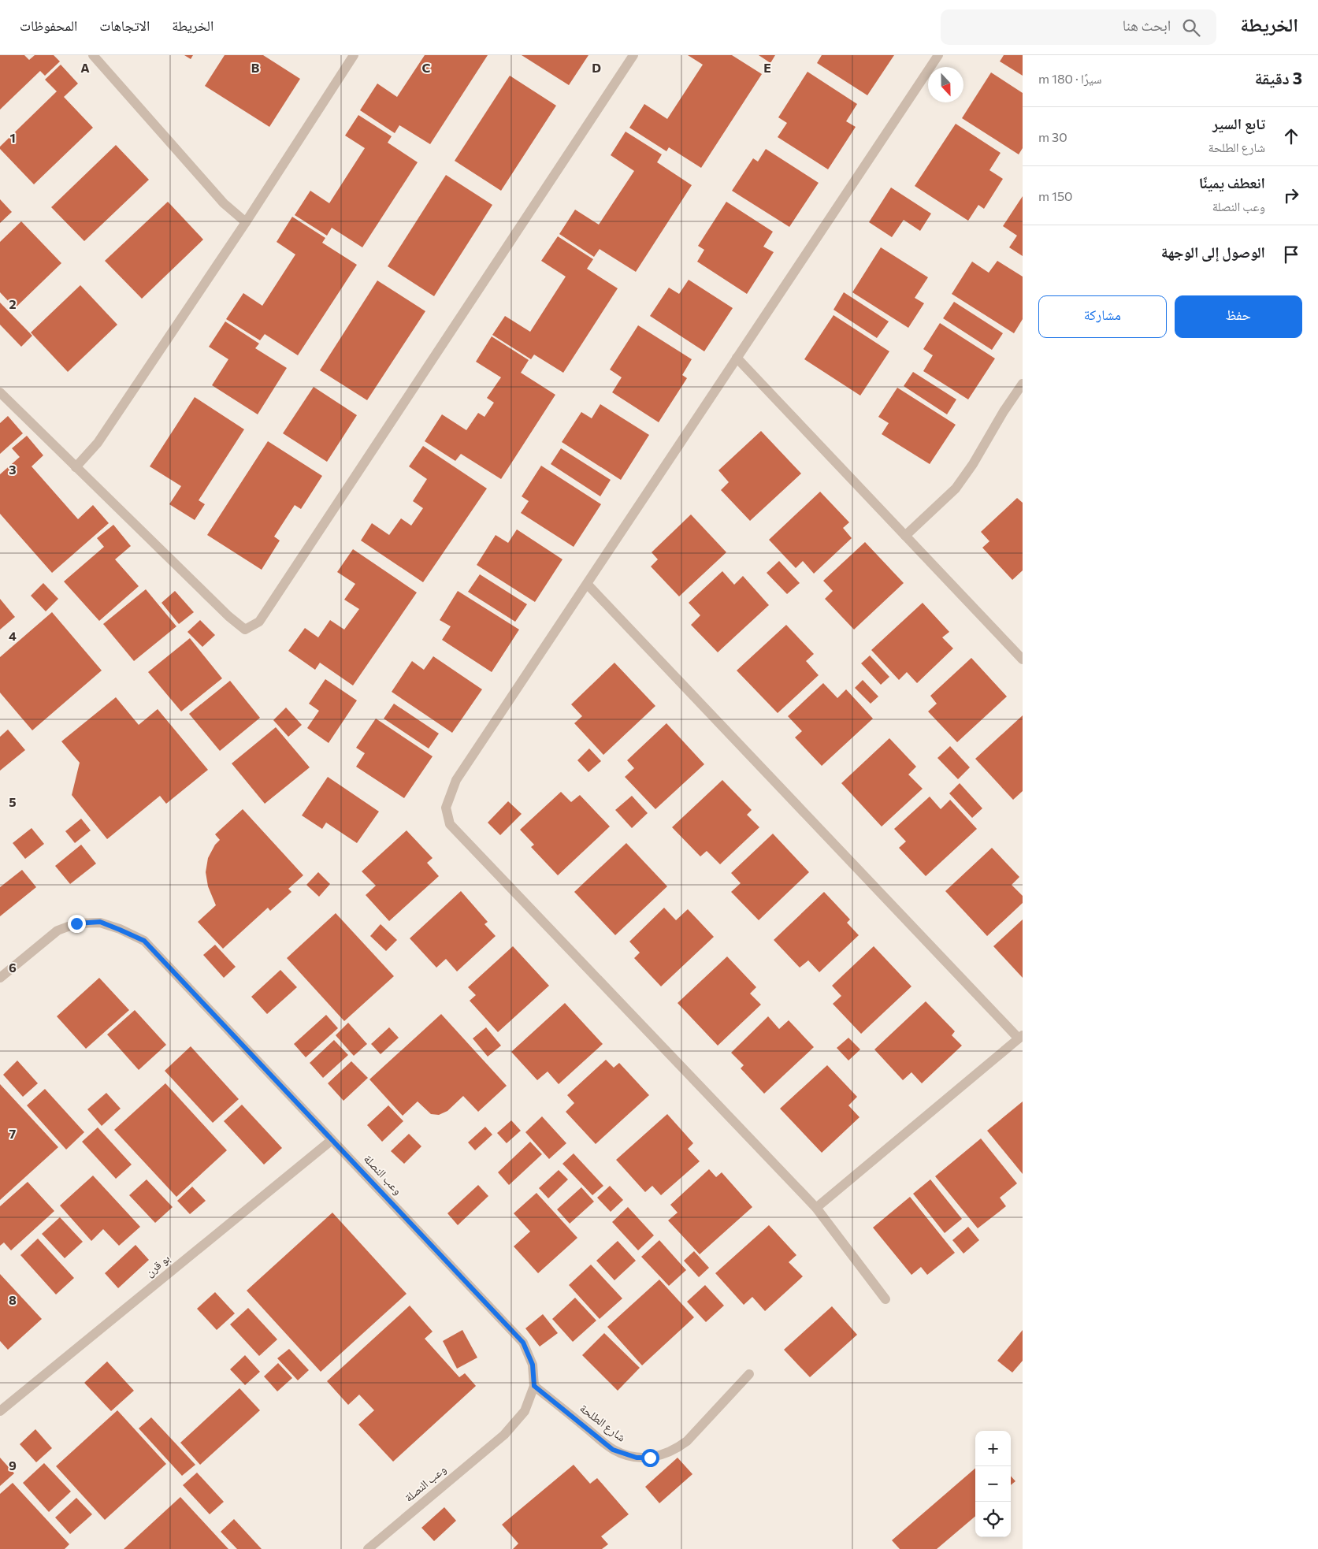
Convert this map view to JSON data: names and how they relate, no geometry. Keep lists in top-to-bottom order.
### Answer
{
  "streets": {
    "street": ["وعب النصلة", "بو قرن", "شارع الطلحة"]
  },
  "crossings": [
    ["وعب النصلة", "بو قرن"],
    ["وعب النصلة", "شارع الطلحة"]
  ],
  "north": "bottom",
  "page": {
    "header": "الخريطة",
    "search": "ابحث هنا",
    "nav": ["الخريطة", "الاتجاهات", "المحفوظات"],
    "heading": ["3 دقيقة", "سيرًا · 180 m"],
    "list": [
      ["تابع السير", "شارع الطلحة", "30 m"],
      ["انعطف يمينًا", "وعب النصلة", "150 m"],
      "الوصول إلى الوجهة"
    ],
    "buttons": ["حفظ", "مشاركة"],
    "map_buttons": ["+", "−"]
  },
  "grid": {
    "columns": [
      "A",
      "B",
      "C",
      "D",
      "E"
    ],
    "rows": [
      "1",
      "2",
      "3",
      "4",
      "5",
      "6",
      "7",
      "8",
      "9"
    ]
  }
}
